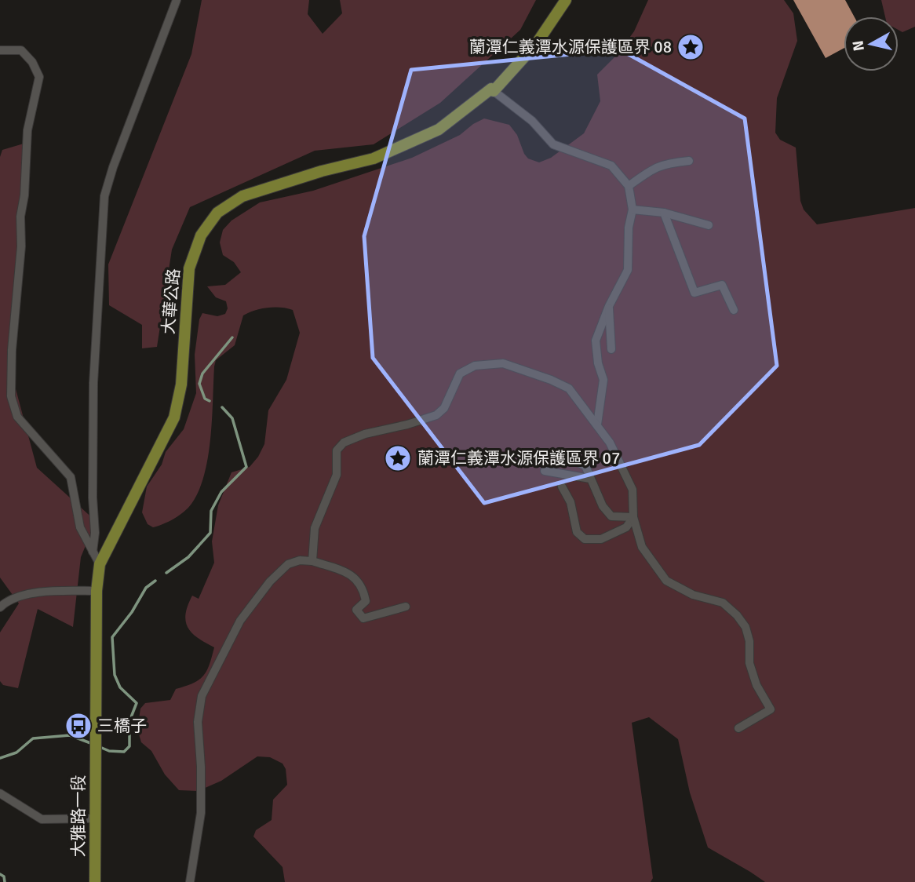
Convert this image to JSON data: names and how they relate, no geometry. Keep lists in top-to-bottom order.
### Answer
{
  "streets": {
    "main road": ["大華公路", "大雅路一段"]
  },
  "crossings": [
    ["大華公路", "大雅路一段"]
  ],
  "places": {
    "place": ["蘭潭仁義潭水源保護區界 08", "蘭潭仁義潭水源保護區界 07"],
    "bus stop": ["三橋子"]
  },
  "north": "left"
}
